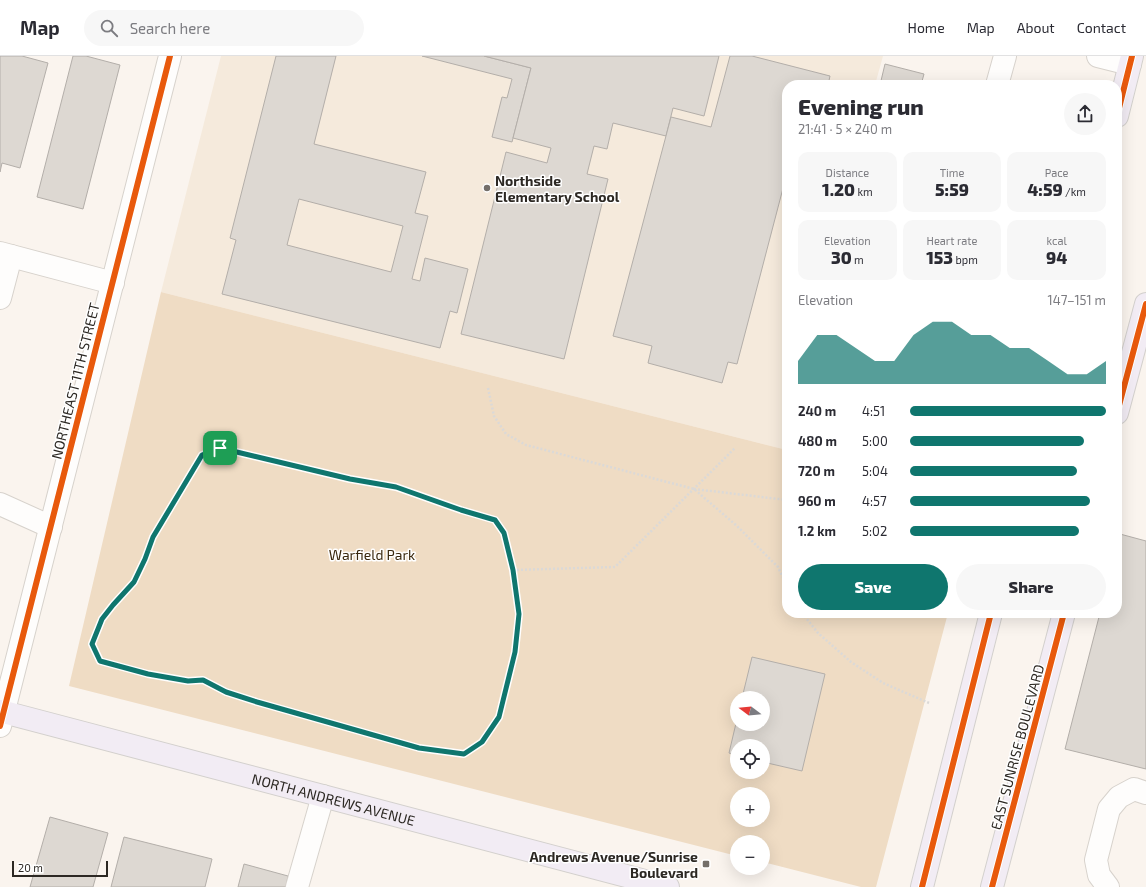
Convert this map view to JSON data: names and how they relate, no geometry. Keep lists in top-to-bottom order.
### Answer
{
  "streets": {
    "main road": ["EAST SUNRISE BOULEVARD", "NORTH ANDREWS AVENUE"],
    "street": ["NORTHEAST 11TH STREET"]
  },
  "crossings": [
    ["NORTHEAST 11TH STREET", "NORTH ANDREWS AVENUE"]
  ],
  "parks": ["Warfield Park"],
  "places": {
    "other": ["Northside Elementary School"],
    "transit": ["Andrews Avenue/Sunrise Boulevard"]
  },
  "scale_bar": "20 m",
  "north": "left",
  "page": {
    "header": "Map",
    "search": "Search here",
    "nav": [
      "Home",
      "Map",
      "About",
      "Contact"
    ],
    "heading": ["Evening run", "21:41 · 5 × 240 m"],
    "stats": [
      ["Distance", "1.20 km"],
      ["Time", "5:59"],
      ["Pace", "4:59 /km"],
      ["Elevation", "30 m"],
      ["Heart rate", "153 bpm"],
      ["kcal", "94"]
    ],
    "chart": ["Elevation", "147–151 m"],
    "list": [
      {
        "name": "240 m",
        "note": "4:51"
      },
      {
        "name": "480 m",
        "note": "5:00"
      },
      {
        "name": "720 m",
        "note": "5:04"
      },
      {
        "name": "960 m",
        "note": "4:57"
      },
      {
        "name": "1.2 km",
        "note": "5:02"
      }
    ],
    "buttons": ["Save", "Share"],
    "map_buttons": ["+", "−"],
    "scale": "20 m"
  }
}
